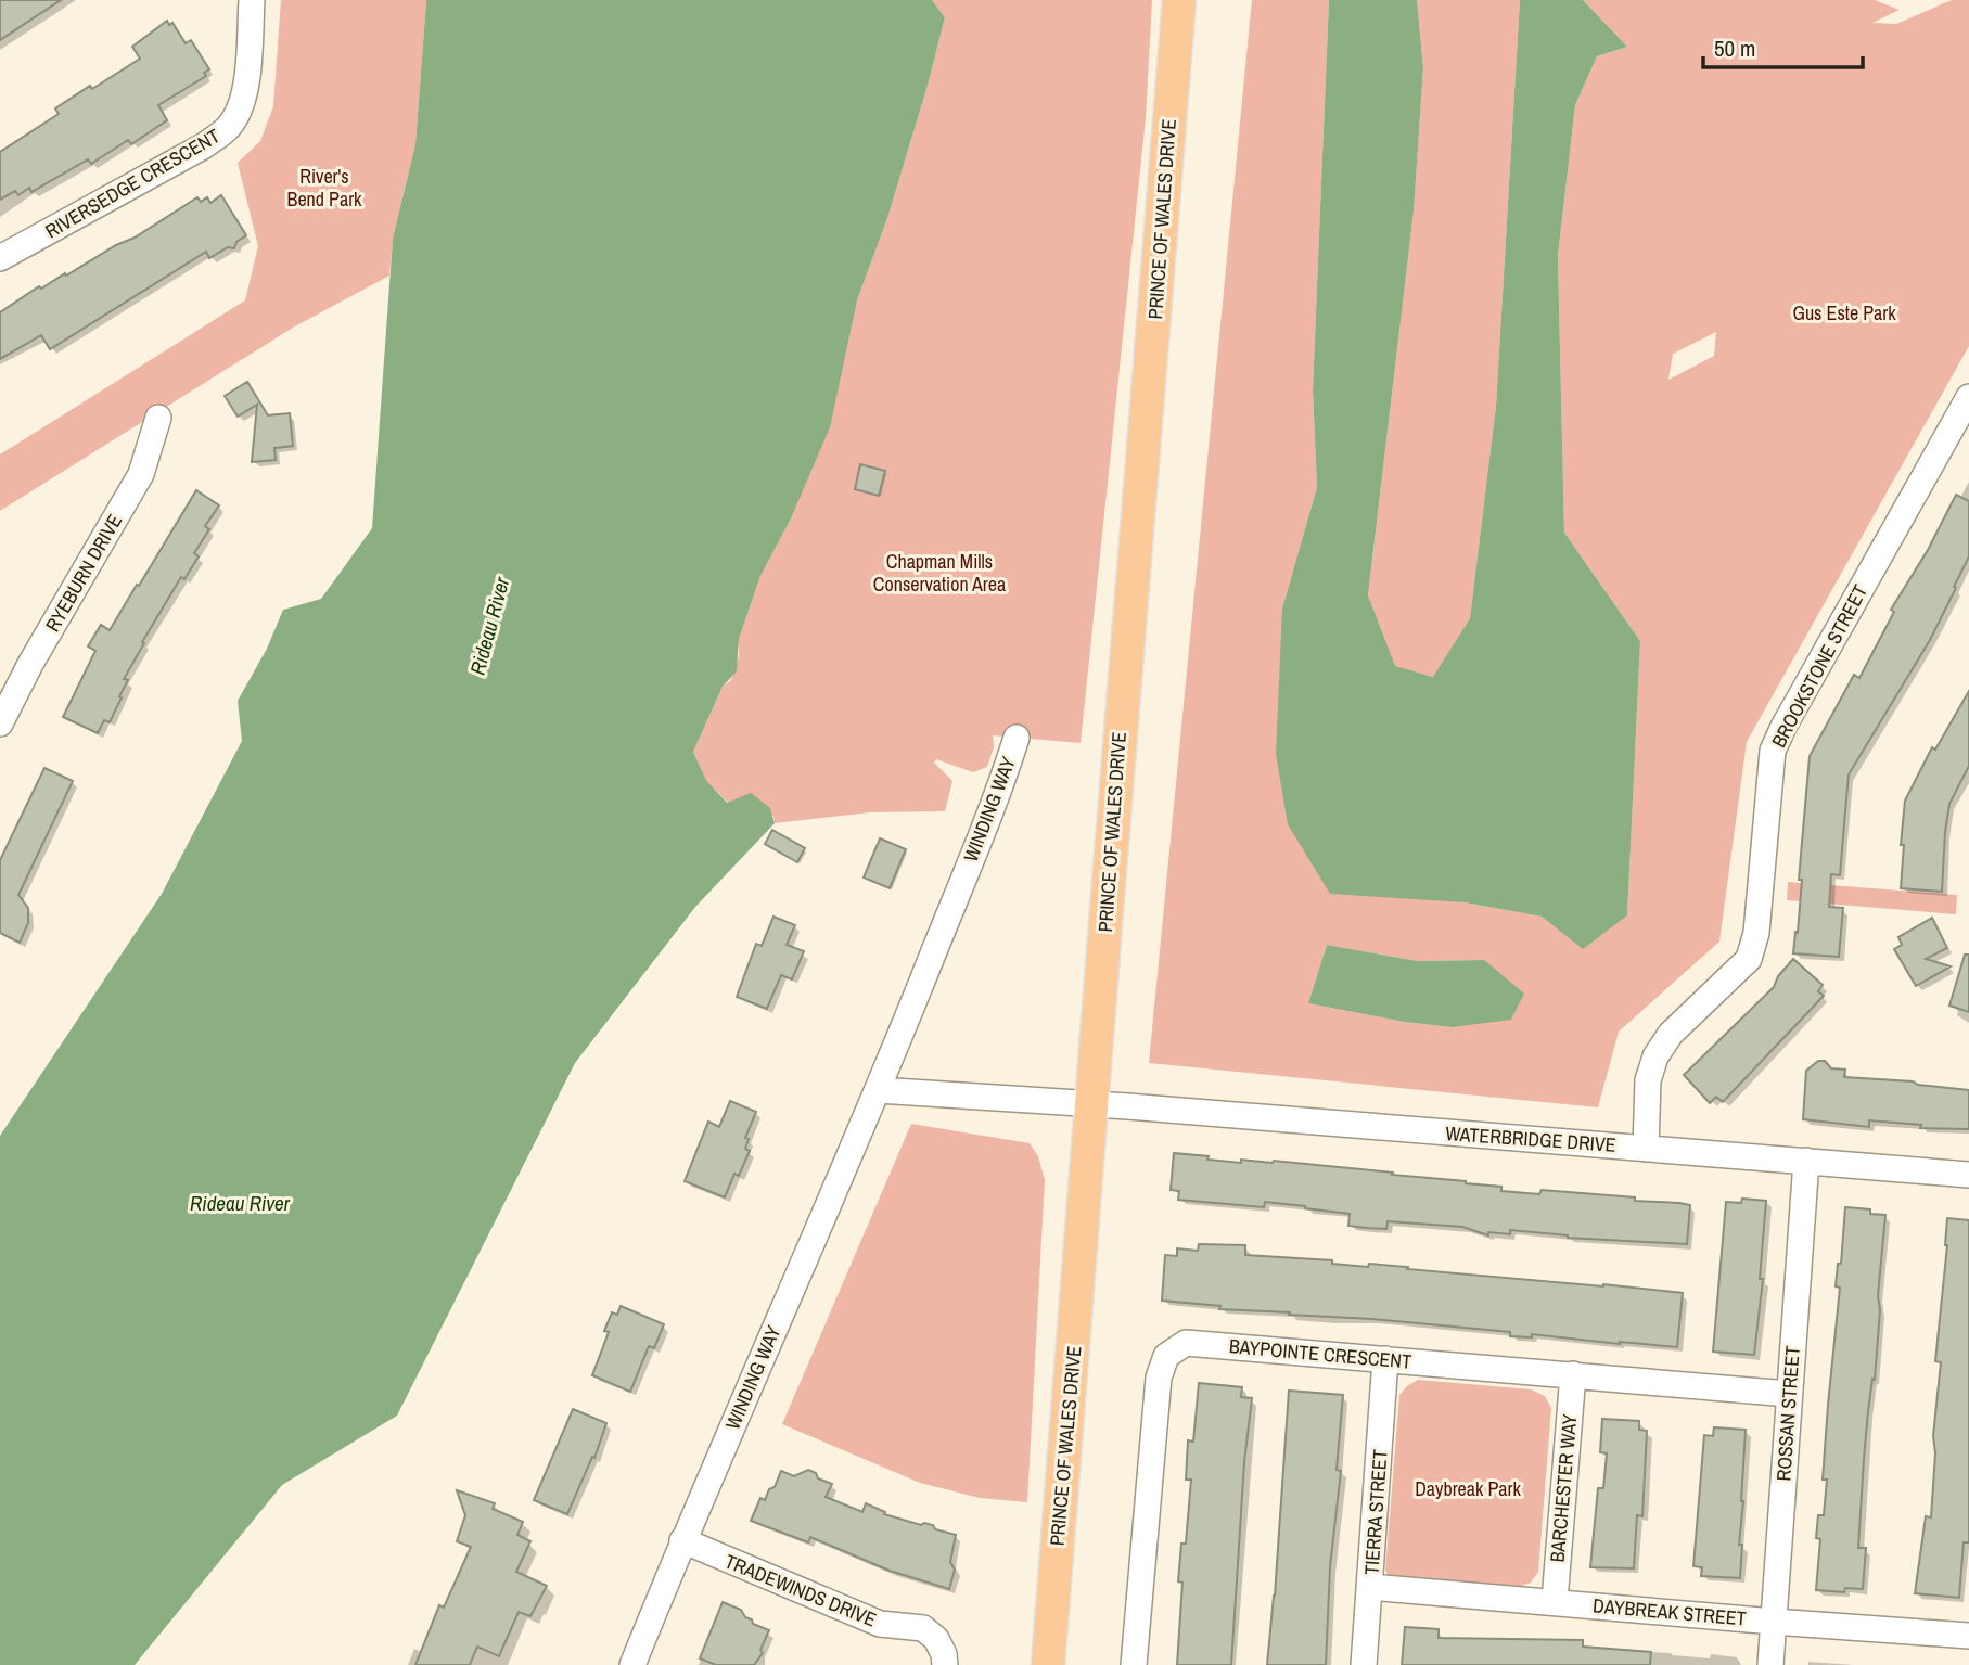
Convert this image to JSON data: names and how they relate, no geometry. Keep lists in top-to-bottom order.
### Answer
{
  "streets": {
    "main road": ["PRINCE OF WALES DRIVE"],
    "street": [
      "RIVERSEDGE CRESCENT",
      "RYEBURN DRIVE",
      "BROOKSTONE STREET",
      "WINDING WAY",
      "WATERBRIDGE DRIVE",
      "BAYPOINTE CRESCENT",
      "ROSSAN STREET",
      "BARCHESTER WAY",
      "TIERRA STREET",
      "TRADEWINDS DRIVE",
      "DAYBREAK STREET"
    ]
  },
  "crossings": [
    ["PRINCE OF WALES DRIVE", "WATERBRIDGE DRIVE"],
    ["BROOKSTONE STREET", "WATERBRIDGE DRIVE"],
    ["WINDING WAY", "TRADEWINDS DRIVE"],
    ["WATERBRIDGE DRIVE", "ROSSAN STREET"],
    ["BAYPOINTE CRESCENT", "ROSSAN STREET"],
    ["BAYPOINTE CRESCENT", "BARCHESTER WAY"],
    ["BAYPOINTE CRESCENT", "TIERRA STREET"],
    ["ROSSAN STREET", "DAYBREAK STREET"],
    ["BARCHESTER WAY", "DAYBREAK STREET"],
    ["TIERRA STREET", "DAYBREAK STREET"]
  ],
  "water": ["Rideau River"],
  "parks": [
    "River's Bend Park",
    "Gus Este Park",
    "Chapman Mills Conservation Area",
    "Daybreak Park"
  ],
  "scale_bar": "50 m"
}
